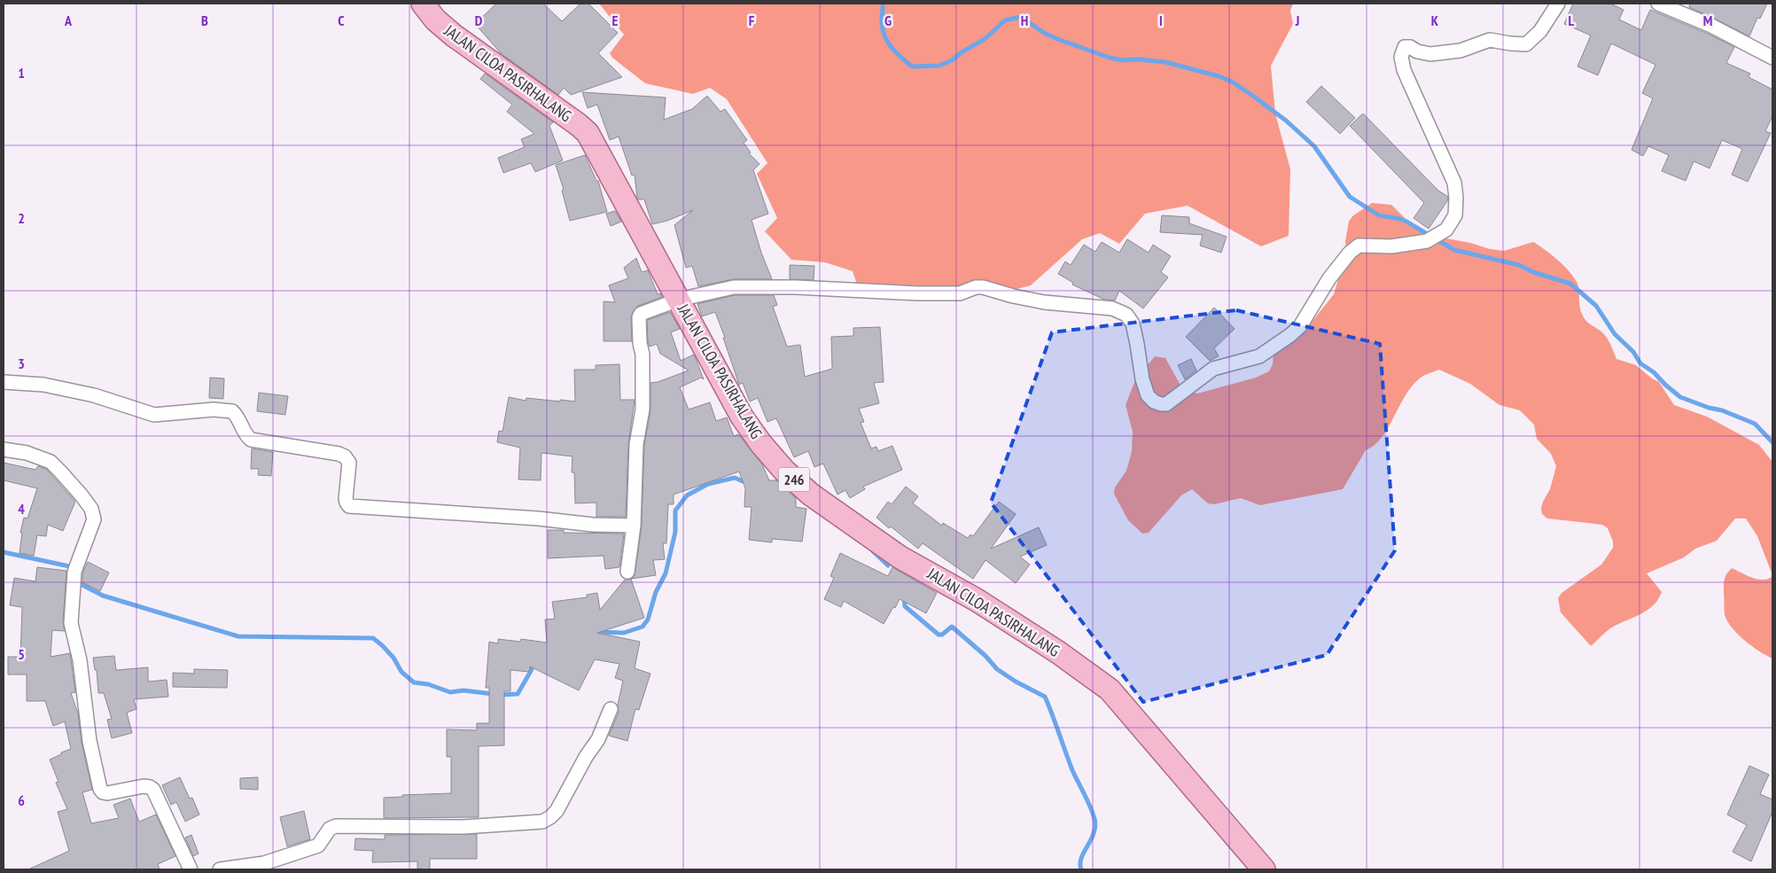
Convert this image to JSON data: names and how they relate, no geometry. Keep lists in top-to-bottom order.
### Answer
{
  "streets": {
    "main road": ["JALAN CILOA PASIRHALANG", "246"]
  },
  "grid": {
    "columns": [
      "A",
      "B",
      "C",
      "D",
      "E",
      "F",
      "G",
      "H",
      "I",
      "J",
      "K",
      "L",
      "M"
    ],
    "rows": [
      "1",
      "2",
      "3",
      "4",
      "5",
      "6"
    ]
  }
}
